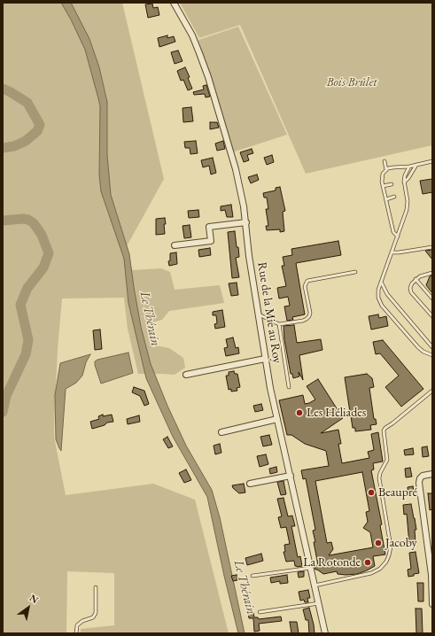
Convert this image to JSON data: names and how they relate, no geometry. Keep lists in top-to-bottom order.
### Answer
{
  "streets": {
    "street": ["Rue de la Mie au Roy"]
  },
  "water": ["Le Thérain"],
  "parks": ["Bois Brûlet"],
  "places": [
    "Les Héliades",
    "Beaupré",
    "Jacoby",
    "La Rotonde"
  ],
  "north": "top right"
}
